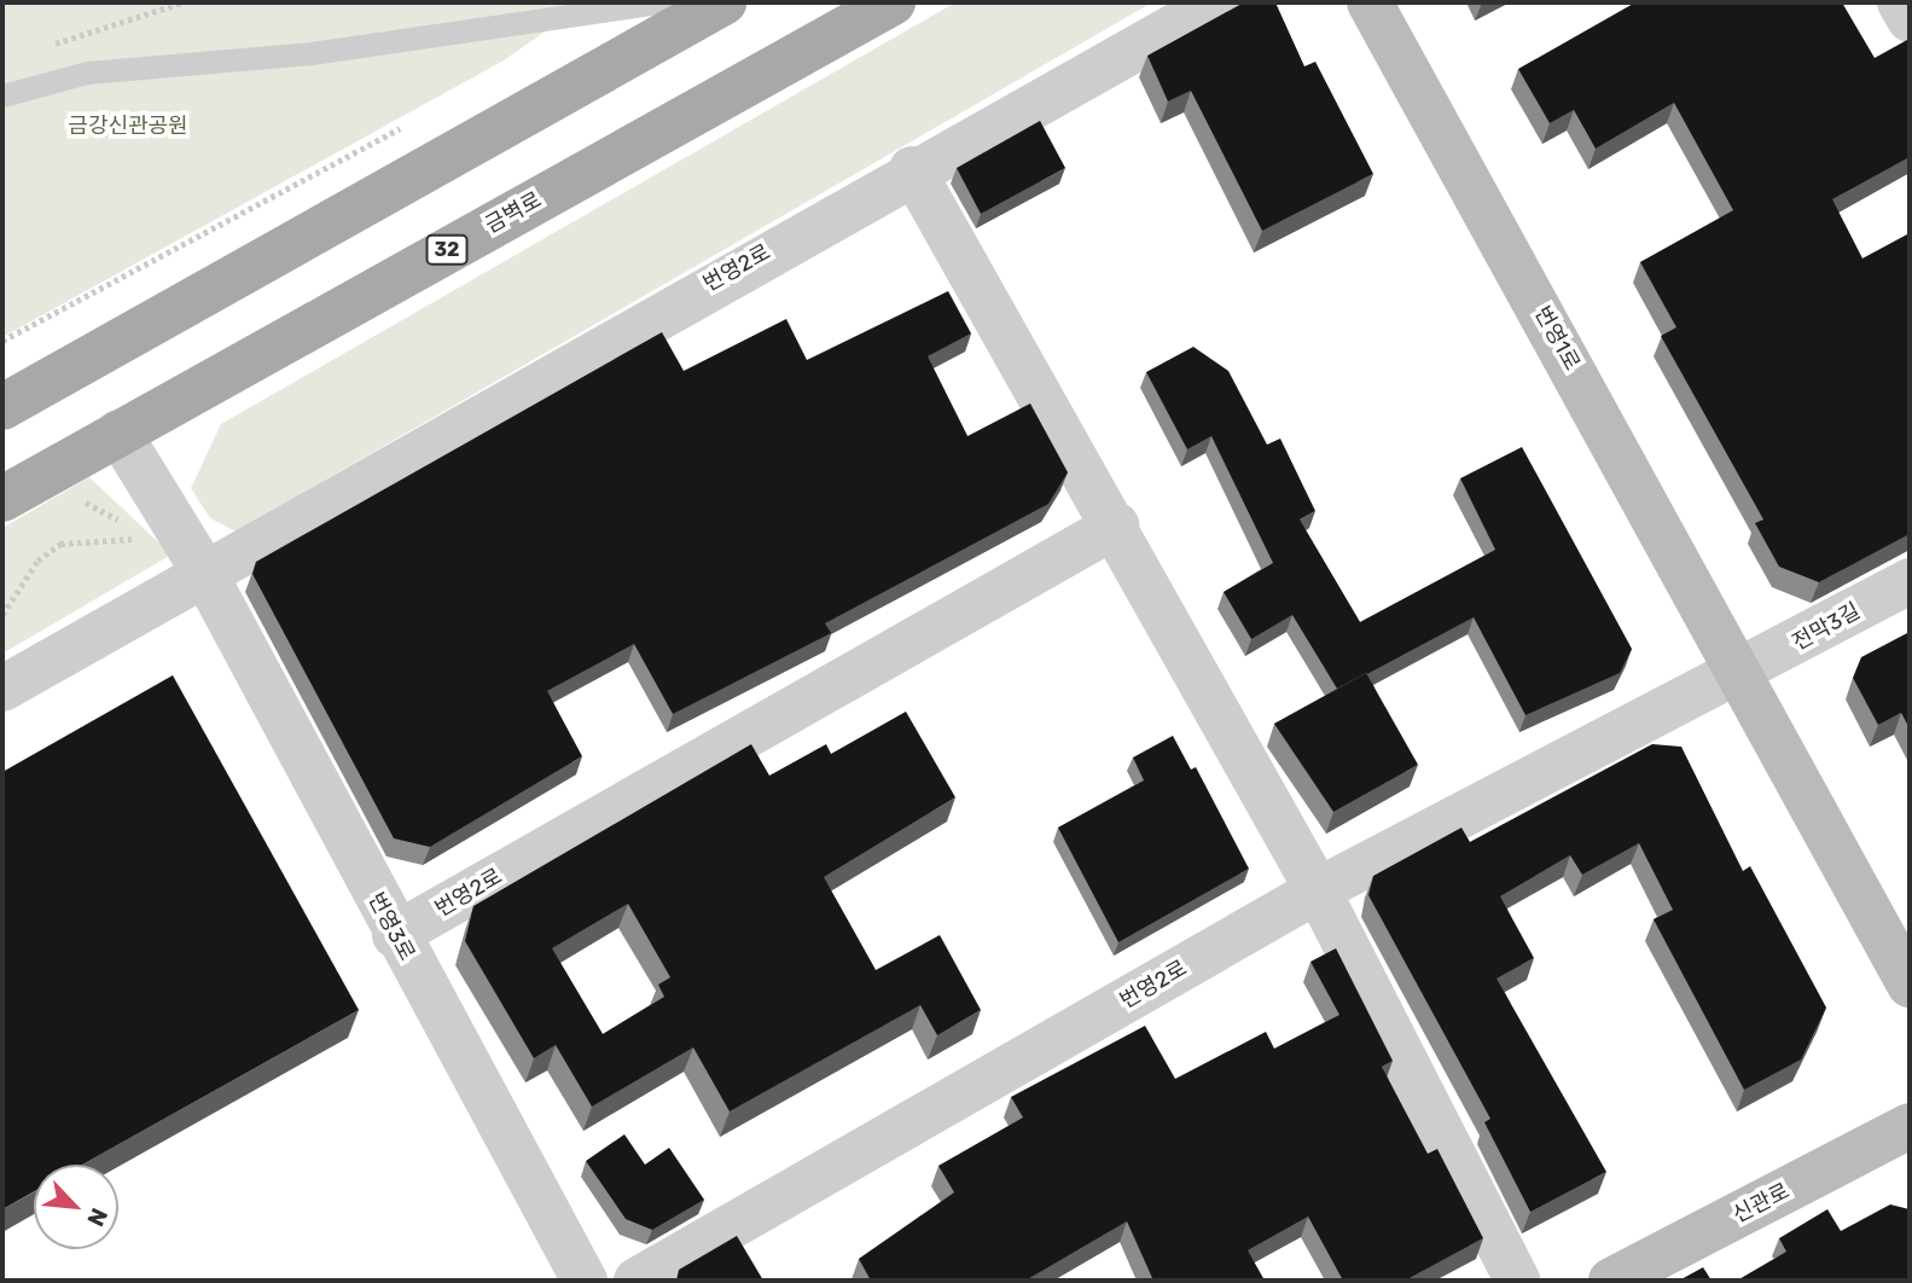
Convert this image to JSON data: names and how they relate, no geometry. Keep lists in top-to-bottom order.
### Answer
{
  "streets": {
    "main road": [
      "금벽로",
      "32",
      "번영1로",
      "신관로"
    ],
    "street": ["번영2로", "전막3길", "번영3로"]
  },
  "crossings": [
    ["금벽로", "번영3로"],
    ["번영2로", "번영3로"],
    ["번영1로", "전막3길"]
  ],
  "parks": ["금강신관공원"],
  "north": "bottom right"
}
